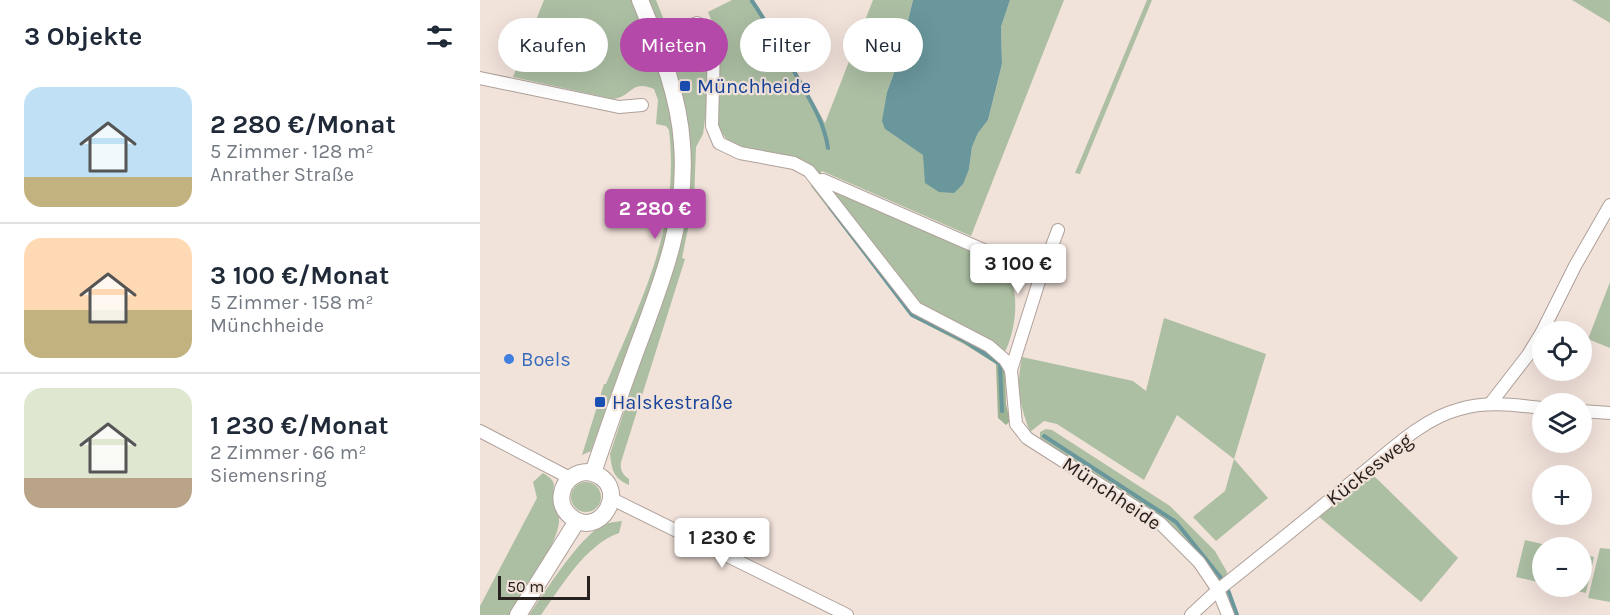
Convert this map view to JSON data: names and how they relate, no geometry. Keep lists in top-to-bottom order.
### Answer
{
  "streets": {
    "street": ["Kückesweg", "Münchheide"]
  },
  "crossings": [
    ["Kückesweg", "Münchheide"]
  ],
  "places": {
    "transit": ["Münchheide", "Halskestraße"],
    "other": ["Boels"]
  },
  "scale_bar": "50 m",
  "page": {
    "heading": "3 Objekte",
    "chip": [
      "Kaufen",
      "Mieten",
      "Filter",
      "Neu"
    ],
    "list": [
      {
        "name": "2 280 €/Monat",
        "note": "5 Zimmer · 128 m² · Anrather Straße"
      },
      {
        "name": "3 100 €/Monat",
        "note": "5 Zimmer · 158 m² · Münchheide"
      },
      {
        "name": "1 230 €/Monat",
        "note": "2 Zimmer · 66 m² · Siemensring"
      }
    ],
    "price": ["2 280 €", "3 100 €", "1 230 €"],
    "map_buttons": ["+", "−"],
    "scale": "50 m"
  }
}
